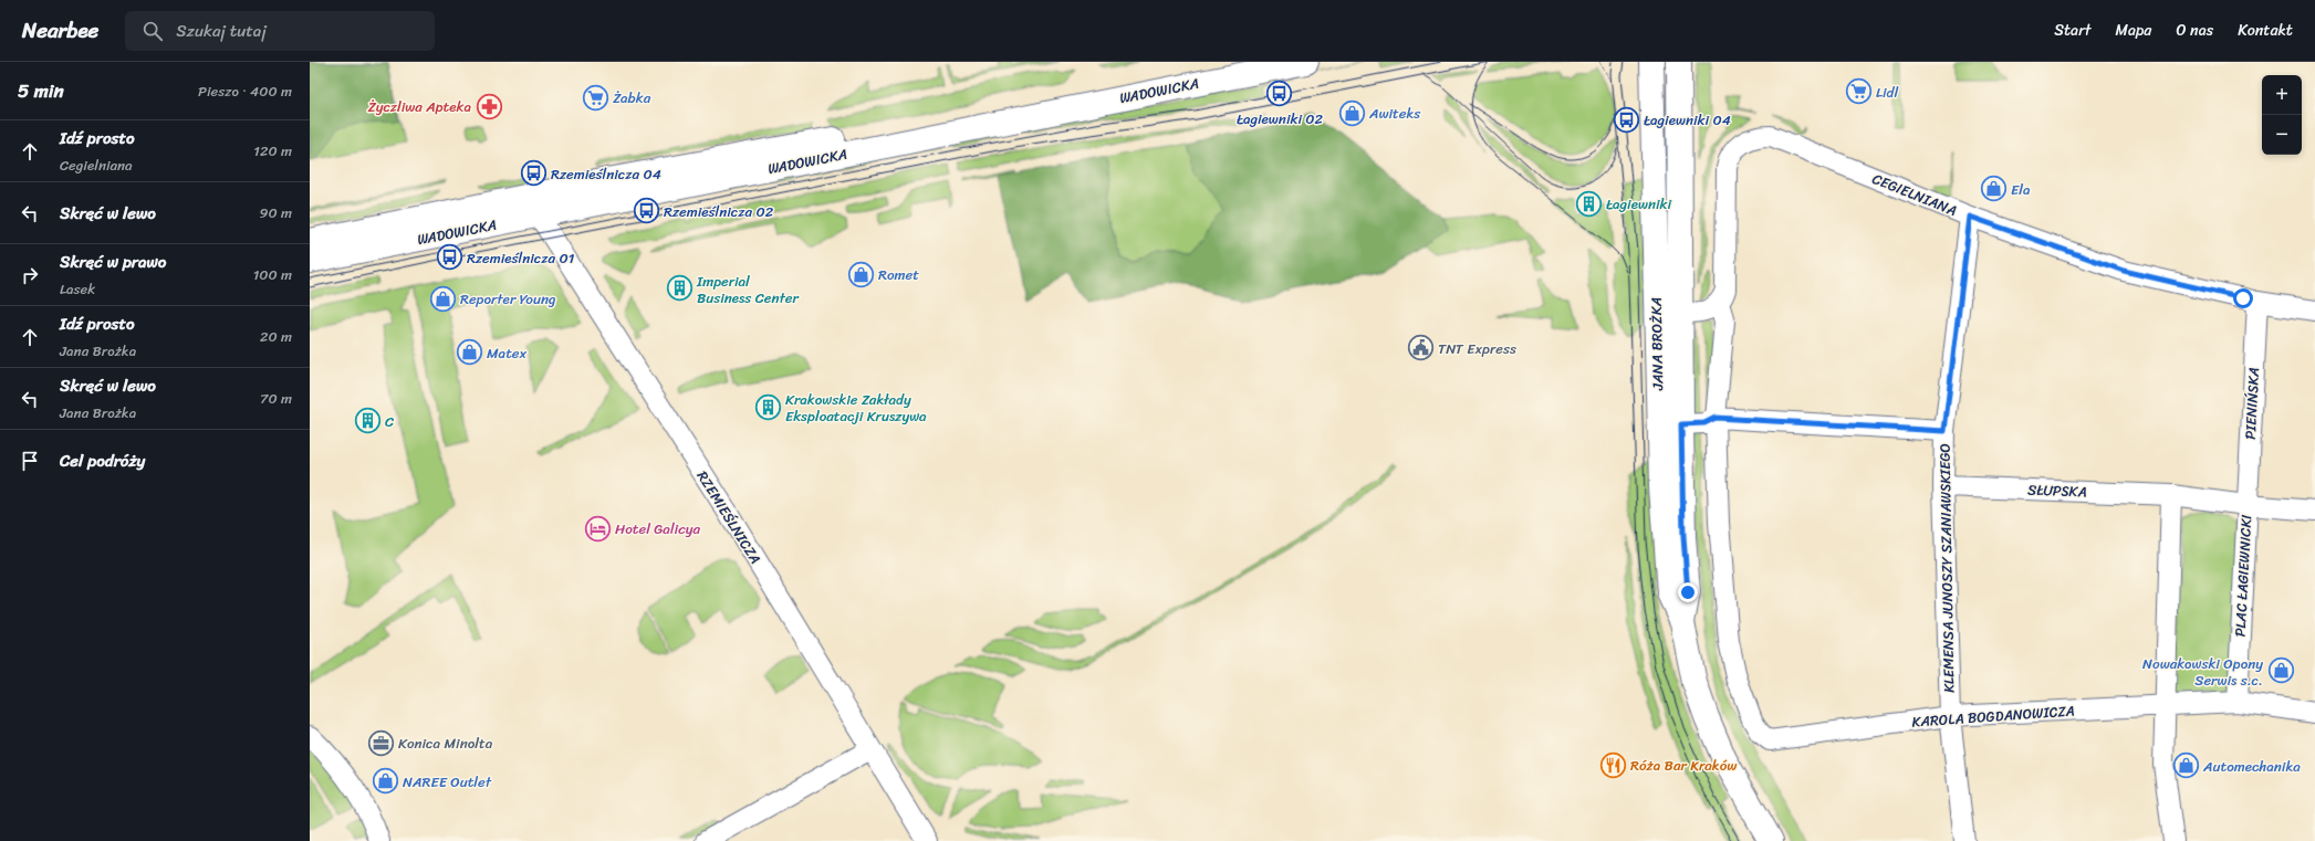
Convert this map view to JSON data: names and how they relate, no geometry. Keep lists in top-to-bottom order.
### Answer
{
  "streets": {
    "main road": ["WADOWICKA", "JANA BROŻKA"],
    "street": [
      "CEGIELNIANA",
      "PIENIŃSKA",
      "SŁUPSKA",
      "RZEMIEŚLNICZA",
      "KLEMENSA JUNOSZY SZANIAWSKIEGO",
      "PLAC ŁAGIEWNICKI",
      "KAROLA BOGDANOWICZA"
    ]
  },
  "crossings": [
    ["WADOWICKA", "RZEMIEŚLNICZA"],
    ["CEGIELNIANA", "PIENIŃSKA"],
    ["CEGIELNIANA", "KLEMENSA JUNOSZY SZANIAWSKIEGO"],
    ["PIENIŃSKA", "PLAC ŁAGIEWNICKI"],
    ["SŁUPSKA", "KLEMENSA JUNOSZY SZANIAWSKIEGO"],
    ["SŁUPSKA", "PLAC ŁAGIEWNICKI"],
    ["KLEMENSA JUNOSZY SZANIAWSKIEGO", "KAROLA BOGDANOWICZA"]
  ],
  "places": {
    "supermarket": ["Lidl", "Żabka"],
    "bus stop": [
      "Łagiewniki 02",
      "Łagiewniki 04",
      "Rzemieślnicza 04",
      "Rzemieślnicza 02",
      "Rzemieślnicza 01"
    ],
    "pharmacy": ["Życzliwa Apteka"],
    "shop": [
      "Awiteks",
      "Ela",
      "Romet",
      "Reporter Young",
      "Matex",
      "Nowakowski Opony Serwis s.c.",
      "Automechanika",
      "NAREE Outlet"
    ],
    "building": [
      "Łagiewniki",
      "Imperial Business Center",
      "Krakowskie Zakłady Eksploatacji Kruszywa",
      "C"
    ],
    "public building": ["TNT Express"],
    "hotel": ["Hotel Galicya"],
    "office": ["Konica Minolta"],
    "restaurant": ["Róża Bar Kraków"]
  },
  "page": {
    "header": "Nearbee",
    "search": "Szukaj tutaj",
    "nav": [
      "Start",
      "Mapa",
      "O nas",
      "Kontakt"
    ],
    "heading": ["5 min", "Pieszo · 400 m"],
    "map_buttons": ["+", "−"],
    "list": [
      ["Idź prosto", "Cegielniana", "120 m"],
      ["Skręć w lewo", "90 m"],
      ["Skręć w prawo", "Lasek", "100 m"],
      ["Idź prosto", "Jana Brożka", "20 m"],
      ["Skręć w lewo", "Jana Brożka", "70 m"],
      "Cel podróży"
    ]
  }
}
